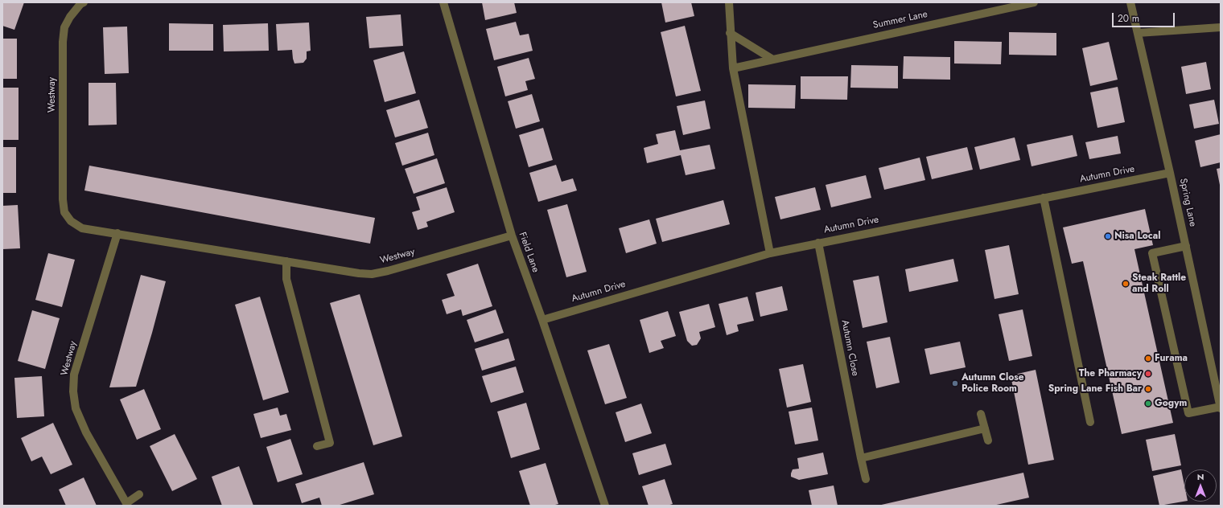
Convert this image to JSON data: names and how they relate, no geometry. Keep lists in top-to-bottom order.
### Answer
{
  "streets": {
    "street": [
      "Summer Lane",
      "Westway",
      "Autumn Drive",
      "Spring Lane",
      "Field Lane",
      "Autumn Close"
    ]
  },
  "crossings": [
    ["Westway", "Field Lane"],
    ["Autumn Drive", "Spring Lane"],
    ["Autumn Drive", "Field Lane"],
    ["Autumn Drive", "Autumn Close"]
  ],
  "places": [
    "Nisa Local",
    "Steak Rattle and Roll",
    "Furama",
    "The Pharmacy",
    "Autumn Close Police Room",
    "Spring Lane Fish Bar",
    "Gogym"
  ],
  "scale_bar": "20 m",
  "north": "top"
}
